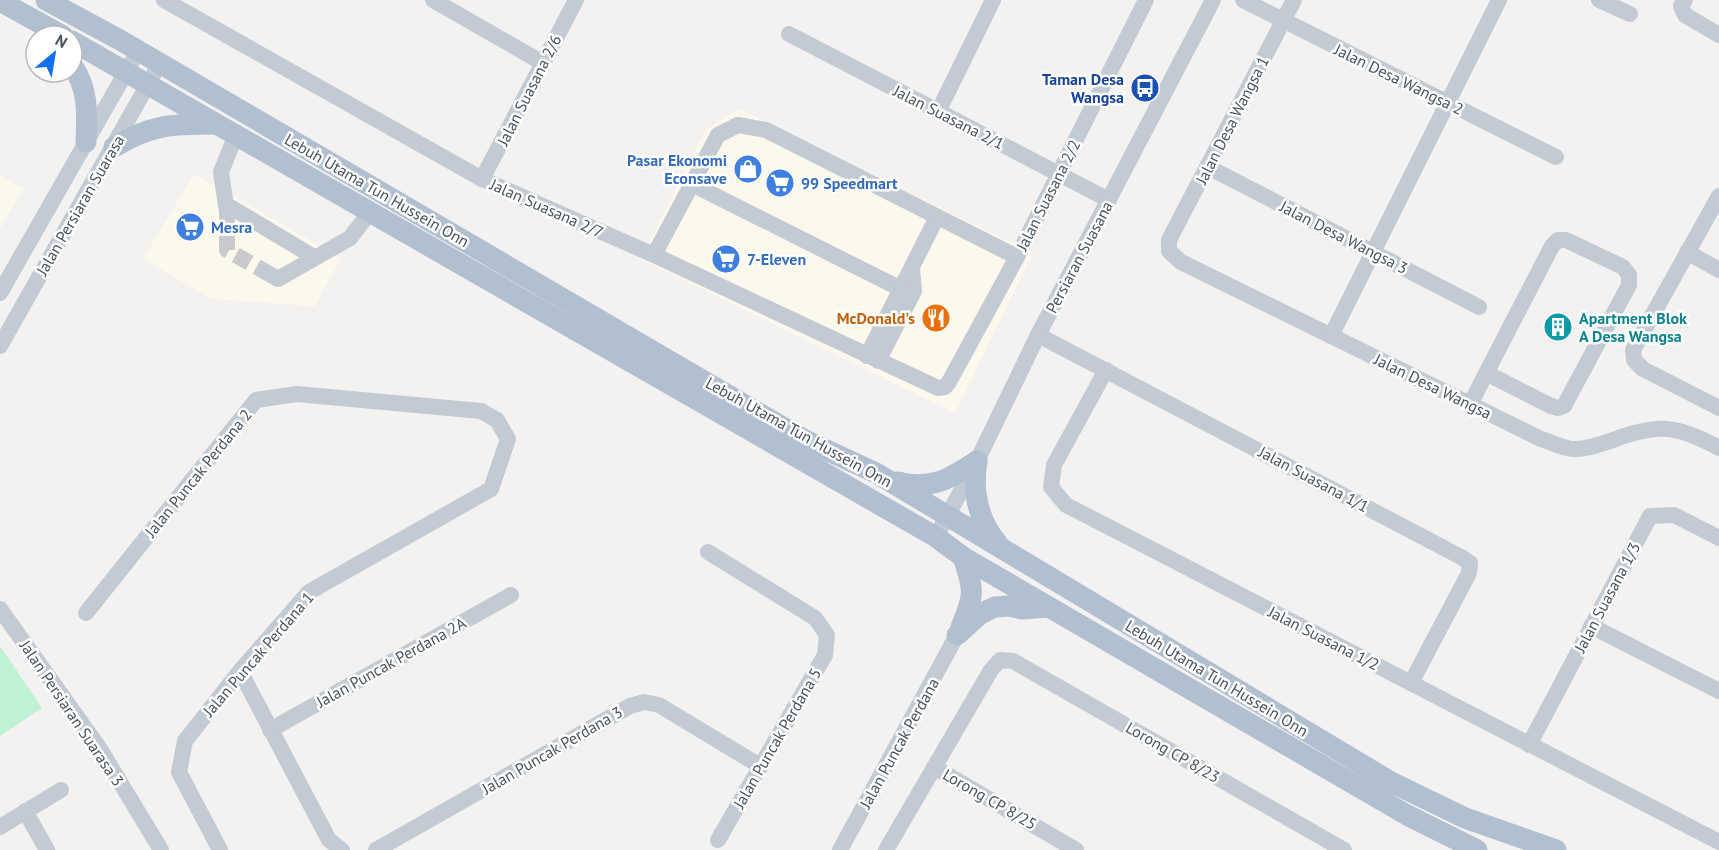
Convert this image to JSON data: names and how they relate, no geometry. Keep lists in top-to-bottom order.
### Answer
{
  "streets": {
    "main road": ["Lebuh Utama Tun Hussein Onn"],
    "street": [
      "Jalan Desa Wangsa 2",
      "Jalan Suasana 2/6",
      "Jalan Suasana 2/1",
      "Jalan Desa Wangsa 1",
      "Jalan Suasana 2/2",
      "Jalan Persiaran Suarasa",
      "Jalan Suasana 2/7",
      "Jalan Desa Wangsa 3",
      "Persiaran Suasana",
      "Jalan Desa Wangsa",
      "Jalan Puncak Perdana 2",
      "Jalan Suasana 1/1",
      "Jalan Suasana 1/3",
      "Jalan Suasana 1/2",
      "Jalan Puncak Perdana 1",
      "Jalan Puncak Perdana 2A",
      "Jalan Persiaran Suarasa 3",
      "Jalan Puncak Perdana 5",
      "Jalan Puncak Perdana",
      "Jalan Puncak Perdana 3",
      "Lorong CP 8/23",
      "Lorong CP 8/25"
    ]
  },
  "crossings": [
    ["Jalan Desa Wangsa 2", "Jalan Desa Wangsa 1"],
    ["Jalan Suasana 2/6", "Jalan Suasana 2/7"],
    ["Jalan Suasana 2/1", "Jalan Suasana 2/2"],
    ["Jalan Suasana 2/1", "Persiaran Suasana"],
    ["Jalan Desa Wangsa 1", "Jalan Desa Wangsa 3"],
    ["Jalan Desa Wangsa 1", "Jalan Desa Wangsa"],
    ["Lebuh Utama Tun Hussein Onn", "Jalan Persiaran Suarasa"],
    ["Lebuh Utama Tun Hussein Onn", "Persiaran Suasana"],
    ["Jalan Suasana 2/2", "Jalan Suasana 2/7"],
    ["Persiaran Suasana", "Jalan Suasana 1/1"],
    ["Jalan Puncak Perdana 2", "Jalan Puncak Perdana 1"],
    ["Jalan Suasana 1/1", "Jalan Suasana 1/2"],
    ["Jalan Suasana 1/3", "Jalan Suasana 1/2"],
    ["Jalan Puncak Perdana 5", "Jalan Puncak Perdana 3"],
    ["Lorong CP 8/23", "Lorong CP 8/25"]
  ],
  "places": {
    "bus stop": ["Taman Desa Wangsa"],
    "shop": ["Pasar Ekonomi Econsave"],
    "supermarket": ["99 Speedmart", "Mesra", "7-Eleven"],
    "restaurant": ["McDonald's"],
    "building": ["Apartment Blok A Desa Wangsa"]
  },
  "north": "top right"
}
